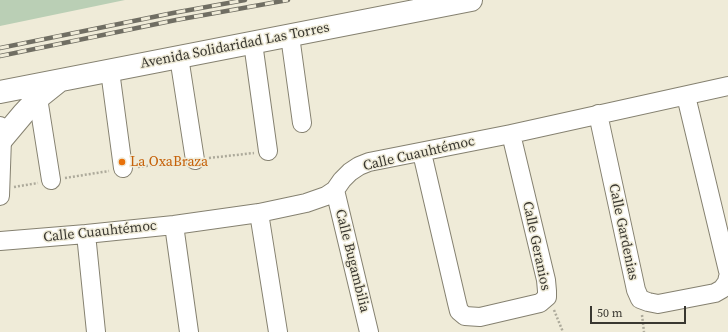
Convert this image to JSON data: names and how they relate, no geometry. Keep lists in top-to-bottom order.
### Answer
{
  "streets": {
    "main road": ["Avenida Solidaridad Las Torres"],
    "street": [
      "Calle Cuauhtémoc",
      "Calle Gardenias",
      "Calle Geranios",
      "Calle Bugambilia"
    ]
  },
  "crossings": [
    ["Calle Cuauhtémoc", "Calle Gardenias"],
    ["Calle Cuauhtémoc", "Calle Geranios"],
    ["Calle Cuauhtémoc", "Calle Bugambilia"]
  ],
  "places": ["La OxaBraza"],
  "scale_bar": "50 m"
}
